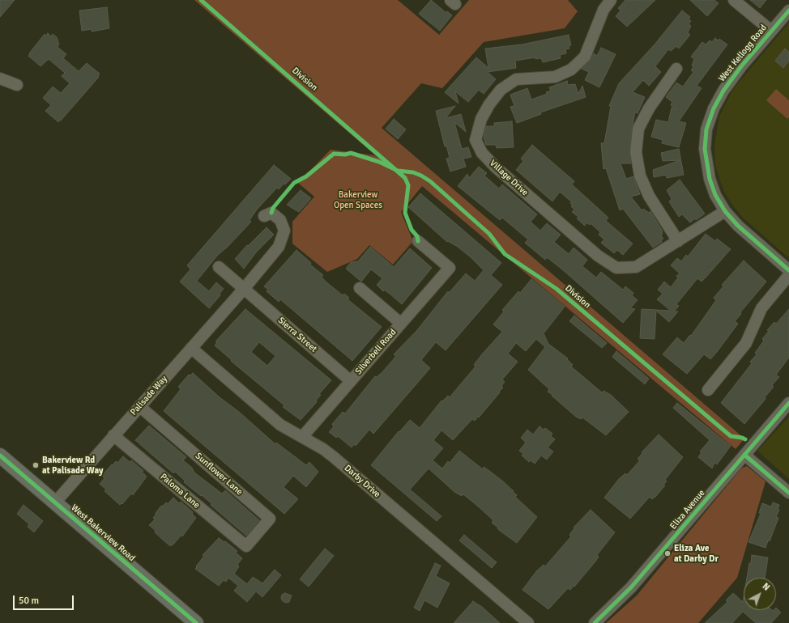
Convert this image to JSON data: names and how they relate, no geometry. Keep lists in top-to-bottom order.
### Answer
{
  "streets": {
    "main road": ["West Bakerview Road"],
    "street": [
      "West Kellogg Road",
      "Village Drive",
      "Sierra Street",
      "Silverbell Road",
      "Palisade Way",
      "Sunflower Lane",
      "Darby Drive",
      "Paloma Lane",
      "Eliza Avenue"
    ],
    "cycle path": ["Division"]
  },
  "crossings": [
    ["West Kellogg Road", "Village Drive"],
    ["Sierra Street", "Silverbell Road"],
    ["Sierra Street", "Palisade Way"],
    ["Silverbell Road", "Darby Drive"],
    ["Palisade Way", "Sunflower Lane"],
    ["Palisade Way", "Darby Drive"],
    ["Palisade Way", "Paloma Lane"],
    ["Palisade Way", "West Bakerview Road"],
    ["Sunflower Lane", "Paloma Lane"]
  ],
  "parks": ["Bakerview Open Spaces"],
  "places": ["Bakerview Rd at Palisade Way", "Eliza Ave at Darby Dr"],
  "scale_bar": "50 m",
  "north": "top right"
}
